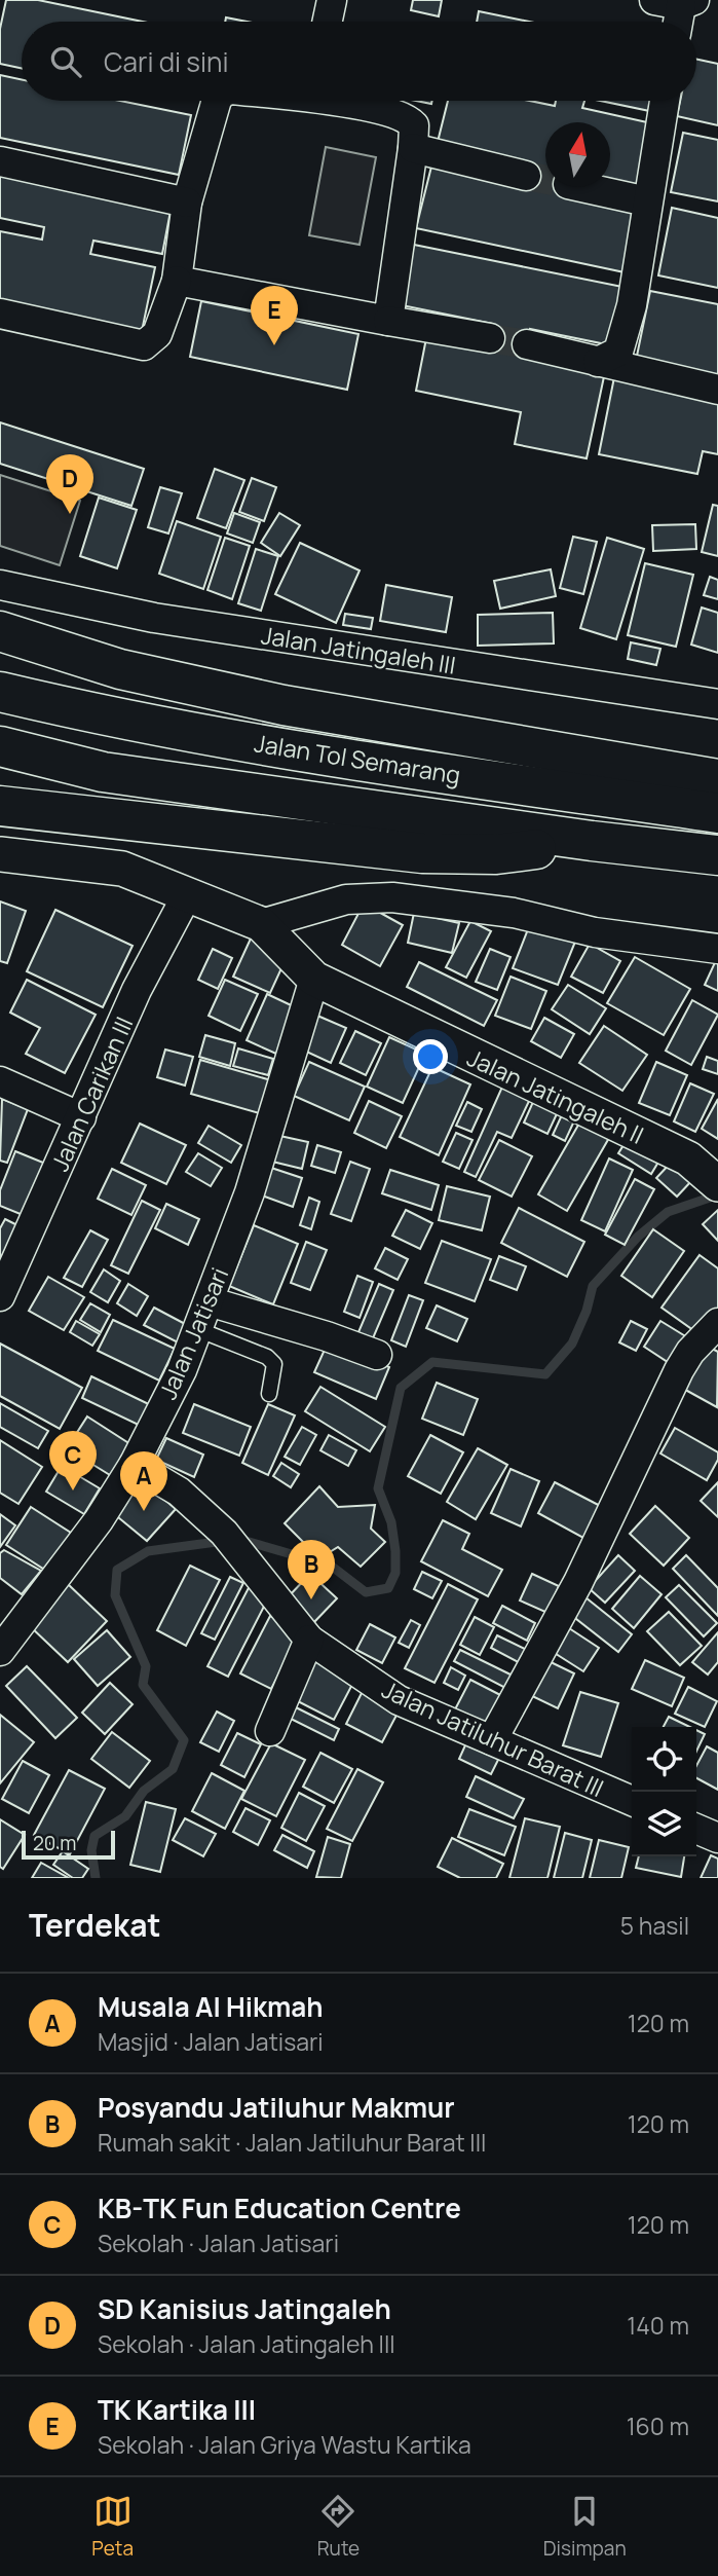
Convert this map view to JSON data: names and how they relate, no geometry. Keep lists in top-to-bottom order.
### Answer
{
  "streets": {
    "highway": ["Jalan Tol Semarang"],
    "street": [
      "Jalan Jatingaleh III",
      "Jalan Carikan III",
      "Jalan Jatingaleh II",
      "Jalan Jatisari",
      "Jalan Jatiluhur Barat III"
    ]
  },
  "crossings": [
    ["Jalan Carikan III", "Jalan Jatingaleh II"],
    ["Jalan Jatingaleh II", "Jalan Jatisari"],
    ["Jalan Jatisari", "Jalan Jatiluhur Barat III"]
  ],
  "scale_bar": "20 m",
  "north": "top",
  "page": {
    "search": "Cari di sini",
    "pins": [
      "E",
      "D",
      "C",
      "A",
      "B"
    ],
    "scale": "20 m",
    "heading": ["Terdekat", "5 hasil"],
    "list": [
      {
        "mark": "A",
        "name": "Musala Al Hikmah",
        "note": "Masjid · Jalan Jatisari",
        "value": "120 m"
      },
      {
        "mark": "B",
        "name": "Posyandu Jatiluhur Makmur",
        "note": "Rumah sakit · Jalan Jatiluhur Barat III",
        "value": "120 m"
      },
      {
        "mark": "C",
        "name": "KB-TK Fun Education Centre",
        "note": "Sekolah · Jalan Jatisari",
        "value": "120 m"
      },
      {
        "mark": "D",
        "name": "SD Kanisius Jatingaleh",
        "note": "Sekolah · Jalan Jatingaleh III",
        "value": "140 m"
      },
      {
        "mark": "E",
        "name": "TK Kartika III",
        "note": "Sekolah · Jalan Griya Wastu Kartika",
        "value": "160 m"
      }
    ],
    "nav": ["Peta", "Rute", "Disimpan"]
  }
}
